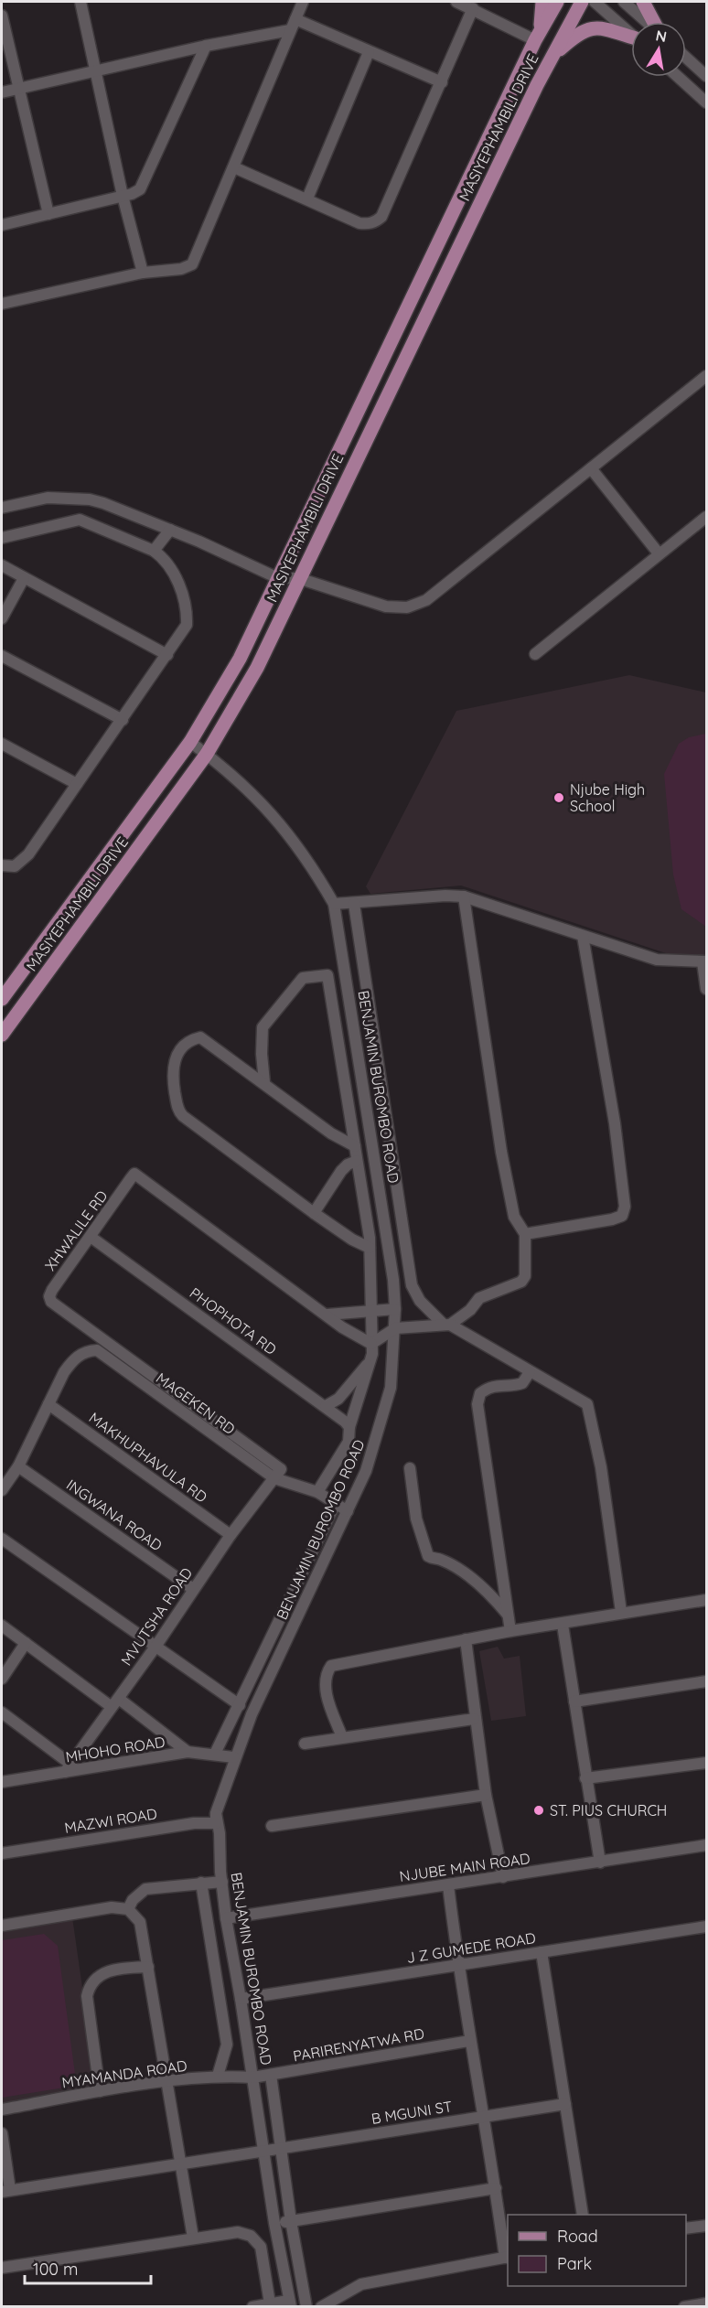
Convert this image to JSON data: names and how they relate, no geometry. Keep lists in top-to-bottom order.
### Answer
{
  "streets": {
    "main road": ["MASIYEPHAMBILI DRIVE"],
    "street": [
      "BENJAMIN BUROMBO ROAD",
      "XHWALILE RD",
      "PHOPHOTA RD",
      "MAGEKEN RD",
      "MAKHUPHAVULA RD",
      "INGWANA ROAD",
      "MVUTSHA ROAD",
      "MHOHO ROAD",
      "MAZWI ROAD",
      "NJUBE MAIN ROAD",
      "J Z GUMEDE ROAD",
      "PARIRENYATWA RD",
      "MYAMANDA ROAD",
      "B MGUNI ST"
    ]
  },
  "crossings": [
    ["MASIYEPHAMBILI DRIVE", "BENJAMIN BUROMBO ROAD"],
    ["BENJAMIN BUROMBO ROAD", "MAGEKEN RD"],
    ["BENJAMIN BUROMBO ROAD", "MHOHO ROAD"],
    ["BENJAMIN BUROMBO ROAD", "MAZWI ROAD"],
    ["BENJAMIN BUROMBO ROAD", "NJUBE MAIN ROAD"],
    ["BENJAMIN BUROMBO ROAD", "J Z GUMEDE ROAD"],
    ["BENJAMIN BUROMBO ROAD", "PARIRENYATWA RD"],
    ["BENJAMIN BUROMBO ROAD", "MYAMANDA ROAD"],
    ["BENJAMIN BUROMBO ROAD", "B MGUNI ST"],
    ["XHWALILE RD", "PHOPHOTA RD"],
    ["XHWALILE RD", "MAGEKEN RD"],
    ["XHWALILE RD", "MVUTSHA ROAD"],
    ["MAGEKEN RD", "MAKHUPHAVULA RD"],
    ["MAGEKEN RD", "MVUTSHA ROAD"],
    ["MAKHUPHAVULA RD", "MVUTSHA ROAD"],
    ["INGWANA ROAD", "MVUTSHA ROAD"],
    ["MVUTSHA ROAD", "MHOHO ROAD"],
    ["PARIRENYATWA RD", "MYAMANDA ROAD"]
  ],
  "places": ["Njube High School", "ST. PIUS CHURCH"],
  "legend": ["Road", "Park"],
  "scale_bar": "100 m",
  "north": "top"
}
